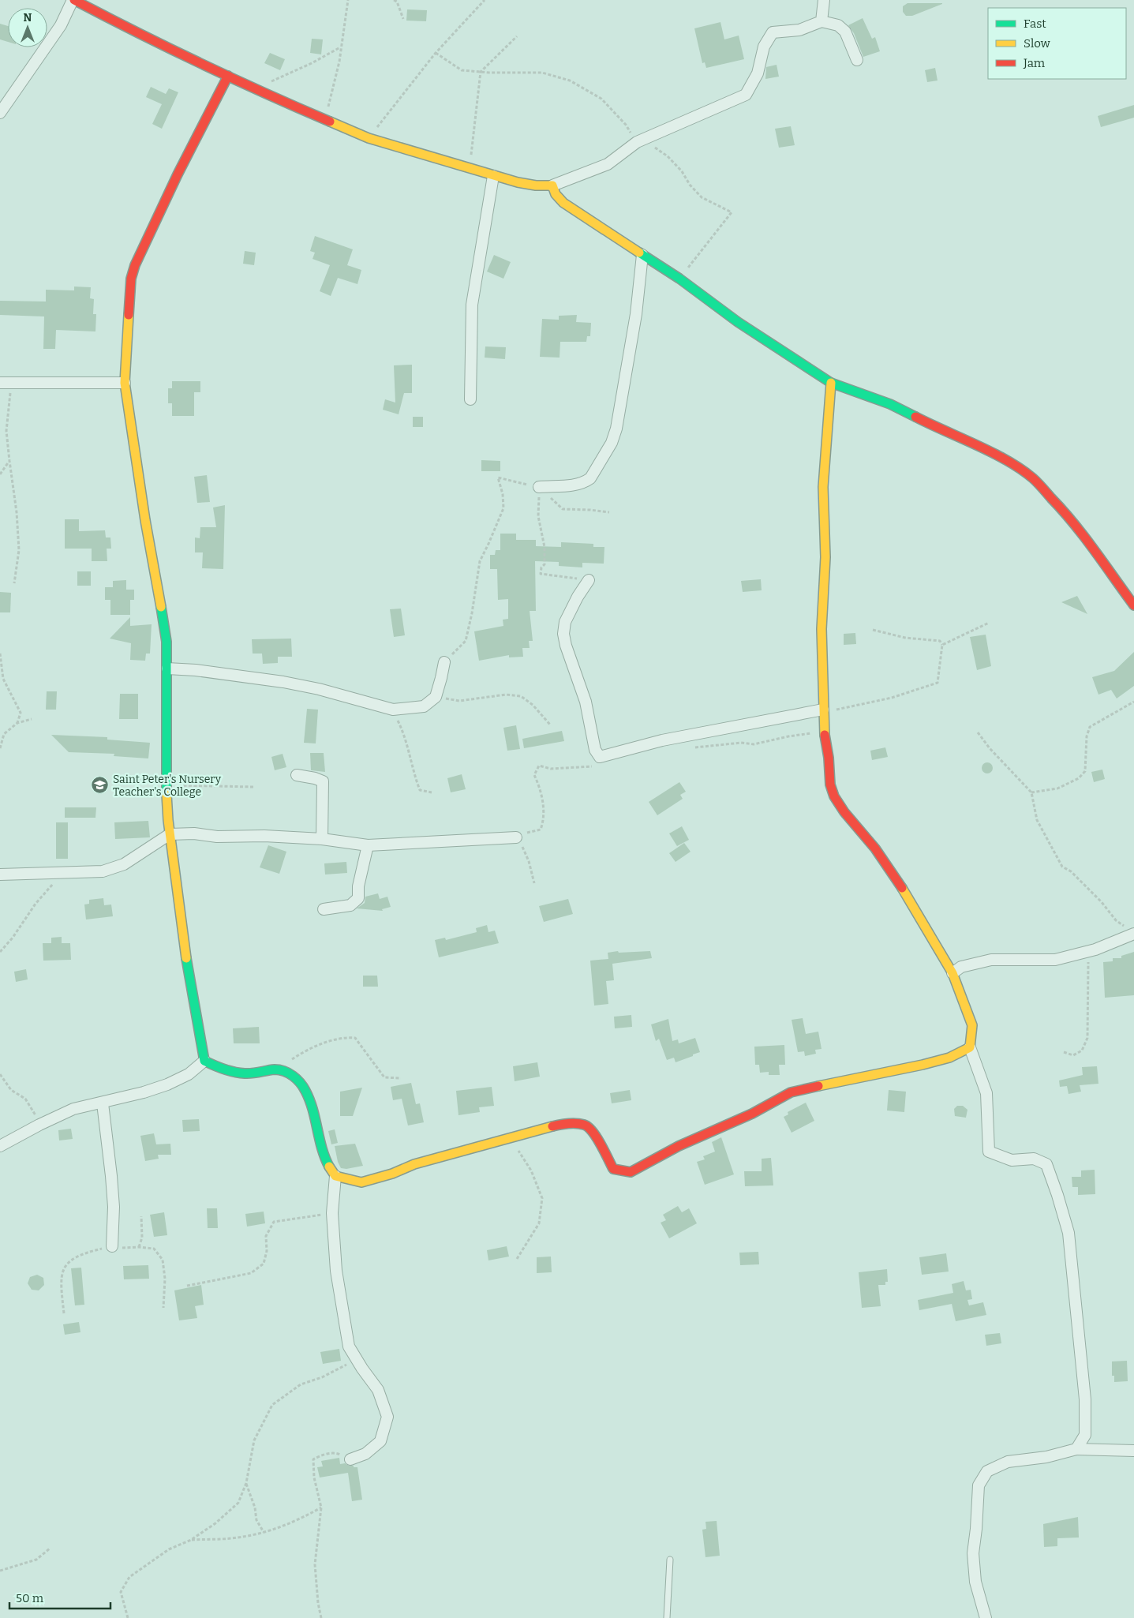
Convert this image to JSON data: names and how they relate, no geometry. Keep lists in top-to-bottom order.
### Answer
{
  "places": {
    "school or university": ["Saint Peter's Nursery Teacher's College"]
  },
  "legend": ["Fast", "Slow", "Jam"],
  "scale_bar": "50 m",
  "north": "top"
}
